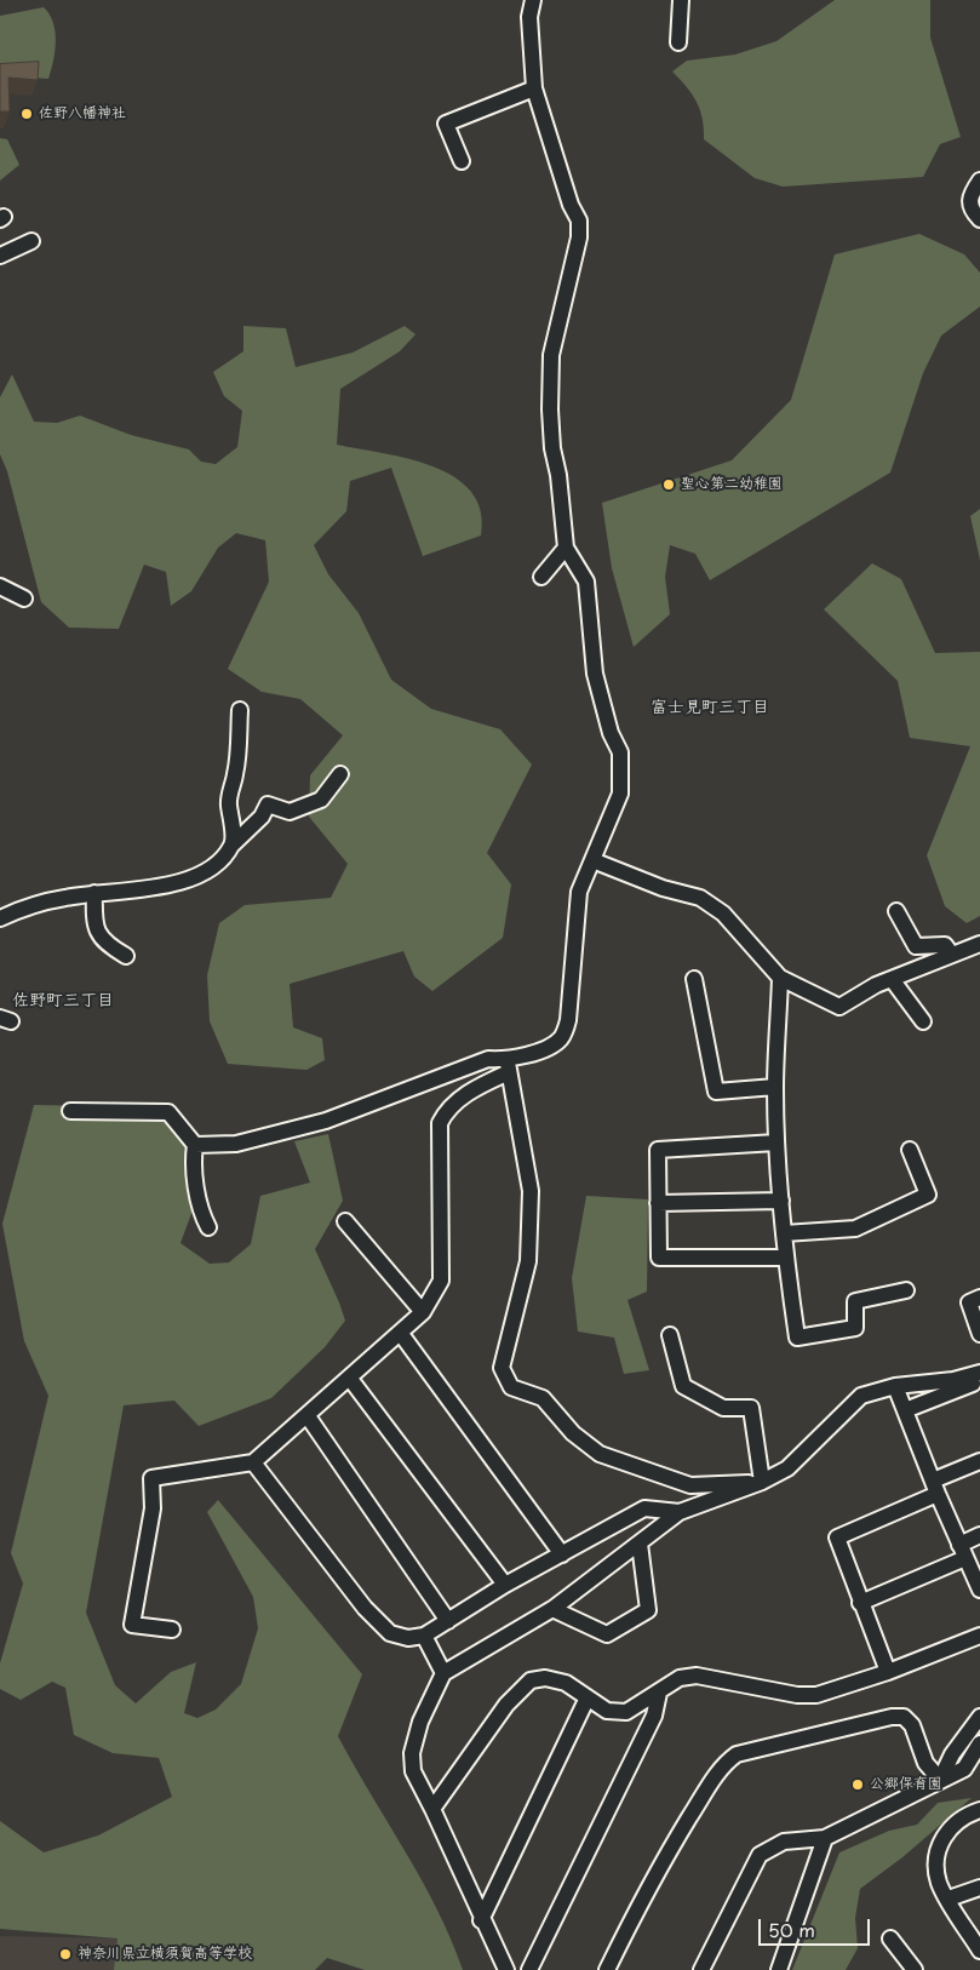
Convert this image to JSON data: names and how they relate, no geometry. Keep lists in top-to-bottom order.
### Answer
{
  "districts": ["富士見町三丁目", "佐野町三丁目"],
  "places": [
    "佐野八幡神社",
    "聖心第二幼稚園",
    "公郷保育園",
    "神奈川県立横須賀高等学校"
  ],
  "scale_bar": "50 m"
}
